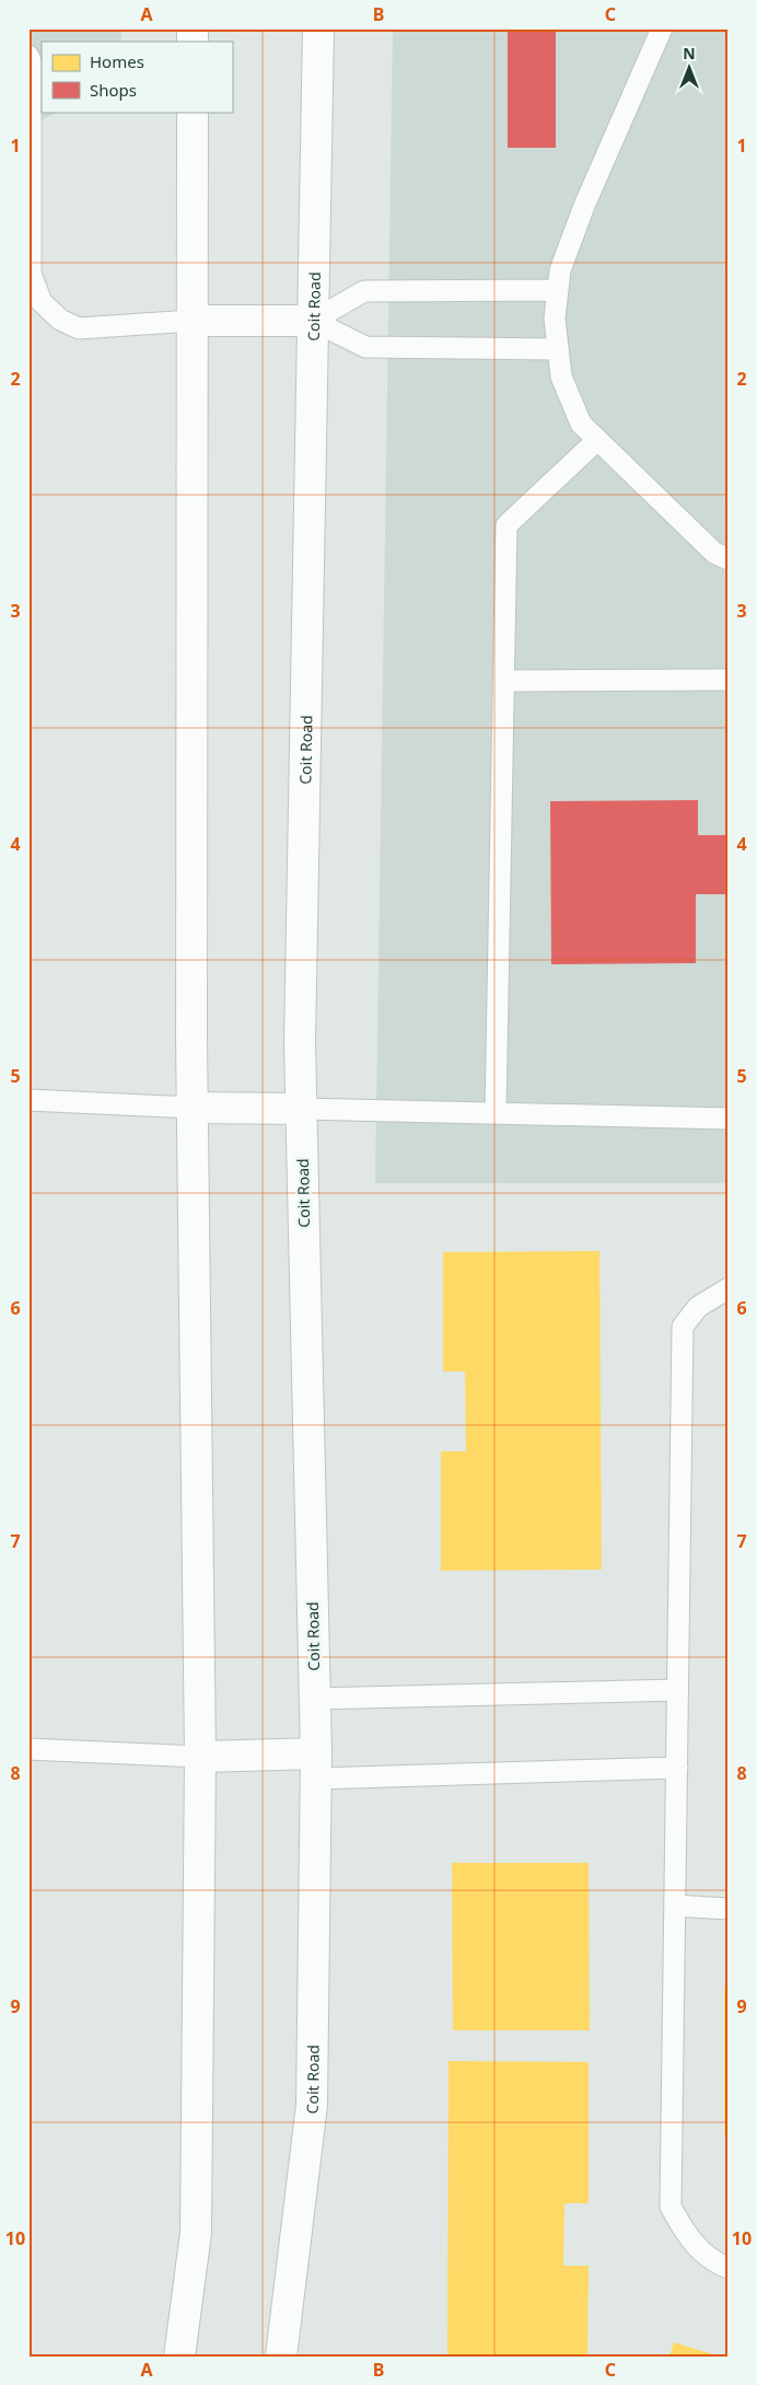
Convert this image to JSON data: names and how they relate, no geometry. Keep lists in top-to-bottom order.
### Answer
{
  "streets": {
    "main road": ["Coit Road"]
  },
  "legend": ["Homes", "Shops"],
  "north": "top",
  "grid": {
    "columns": ["A", "B", "C"],
    "rows": [
      "1",
      "2",
      "3",
      "4",
      "5",
      "6",
      "7",
      "8",
      "9",
      "10"
    ]
  }
}
